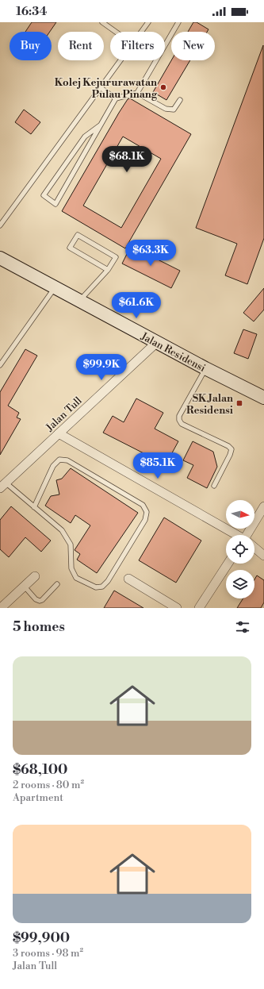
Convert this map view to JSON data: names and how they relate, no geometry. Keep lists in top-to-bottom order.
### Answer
{
  "streets": {
    "main road": ["Jalan Residensi"],
    "street": ["Jalan Tull"]
  },
  "crossings": [
    ["Jalan Residensi", "Jalan Tull"]
  ],
  "places": {
    "other": ["Kolej Kejururawatan Pulau Pinang"],
    "transit": ["SK Jalan Residensi"]
  },
  "north": "right",
  "page": {
    "status": "16:34",
    "chip": [
      "Buy",
      "Rent",
      "Filters",
      "New"
    ],
    "price": [
      "$68.1K",
      "$63.3K",
      "$61.6K",
      "$99.9K",
      "$85.1K"
    ],
    "heading": "5 homes",
    "list": [
      {
        "name": "$68,100",
        "note": "2 rooms · 80 m² · Apartment"
      },
      {
        "name": "$99,900",
        "note": "3 rooms · 98 m² · Jalan Tull"
      }
    ]
  }
}
